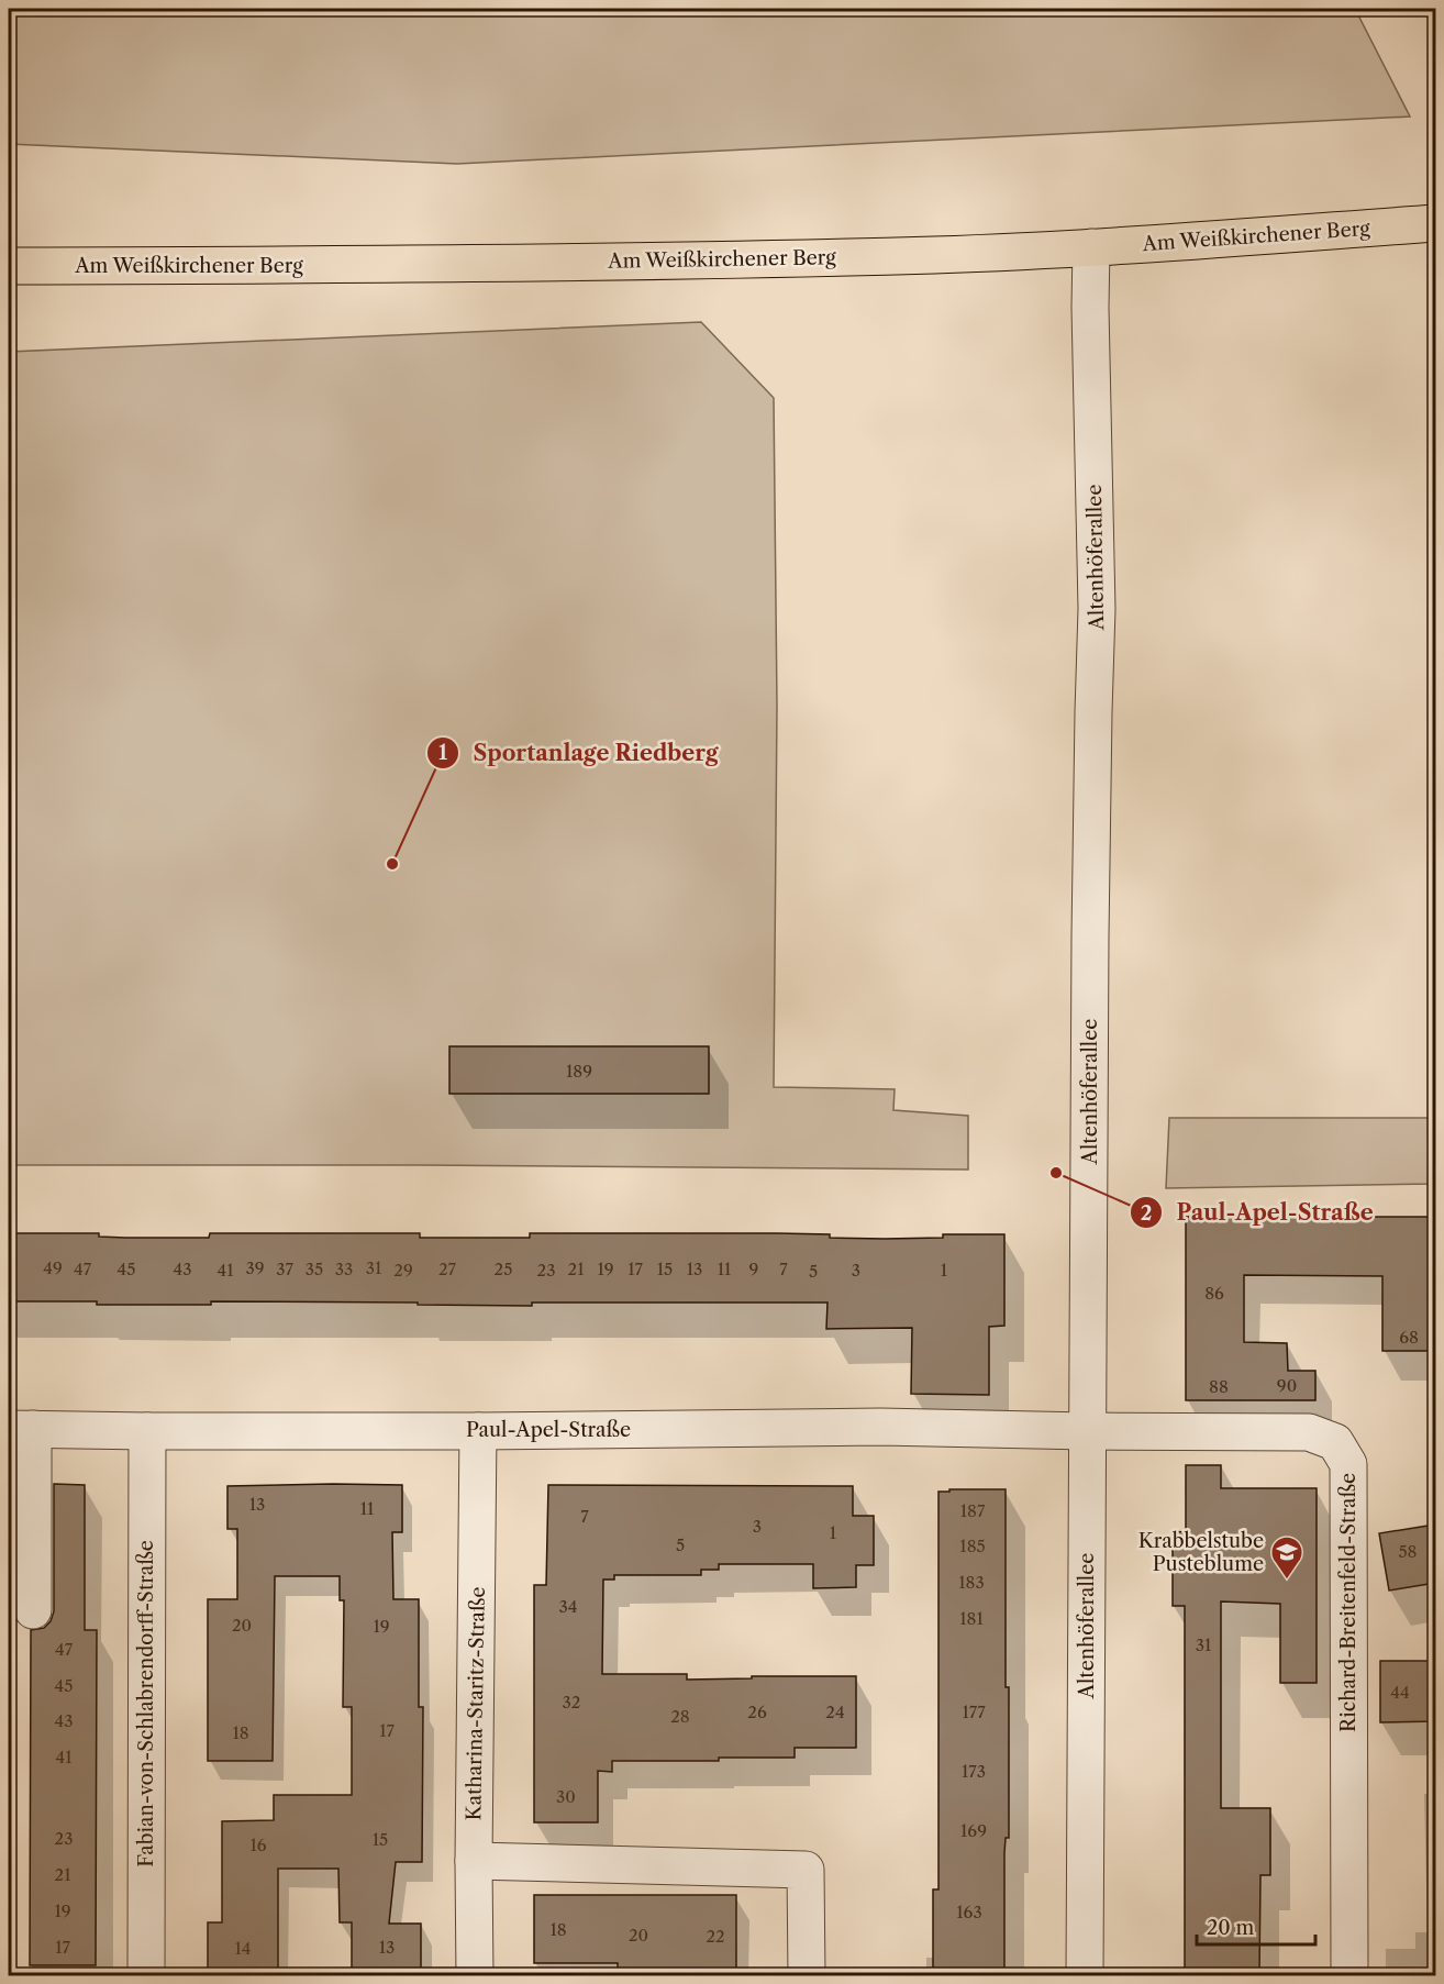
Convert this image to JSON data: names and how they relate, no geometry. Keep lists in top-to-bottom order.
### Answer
{
  "streets": {
    "main road": ["Am Weißkirchener Berg"],
    "street": [
      "Altenhöferallee",
      "Paul-Apel-Straße",
      "Richard-Breitenfeld-Straße",
      "Fabian-von-Schlabrendorff-Straße",
      "Katharina-Staritz-Straße"
    ]
  },
  "crossings": [
    ["Am Weißkirchener Berg", "Altenhöferallee"],
    ["Altenhöferallee", "Paul-Apel-Straße"],
    ["Altenhöferallee", "Richard-Breitenfeld-Straße"],
    ["Paul-Apel-Straße", "Richard-Breitenfeld-Straße"],
    ["Paul-Apel-Straße", "Fabian-von-Schlabrendorff-Straße"],
    ["Paul-Apel-Straße", "Katharina-Staritz-Straße"]
  ],
  "places": {
    "other": ["Sportanlage Riedberg", "Paul-Apel-Straße"],
    "school or university": ["Krabbelstube Pusteblume"]
  },
  "house_numbers": [
    "189",
    "49",
    "39",
    "31",
    "47",
    "45",
    "43",
    "37",
    "35",
    "33",
    "27",
    "25",
    "21",
    "19",
    "17",
    "15",
    "13",
    "11",
    "9",
    "7",
    "41",
    "29",
    "23",
    "3",
    "1",
    "5",
    "86",
    "68",
    "90",
    "88",
    "13",
    "11",
    "187",
    "7",
    "3",
    "1",
    "5",
    "185",
    "58",
    "183",
    "34",
    "181",
    "20",
    "19",
    "31",
    "47",
    "45",
    "44",
    "32",
    "26",
    "24",
    "177",
    "28",
    "43",
    "17",
    "18",
    "41",
    "173",
    "30",
    "169",
    "23",
    "15",
    "16",
    "21",
    "19",
    "163",
    "18",
    "20",
    "22",
    "17",
    "13",
    "14"
  ],
  "scale_bar": "20 m"
}
